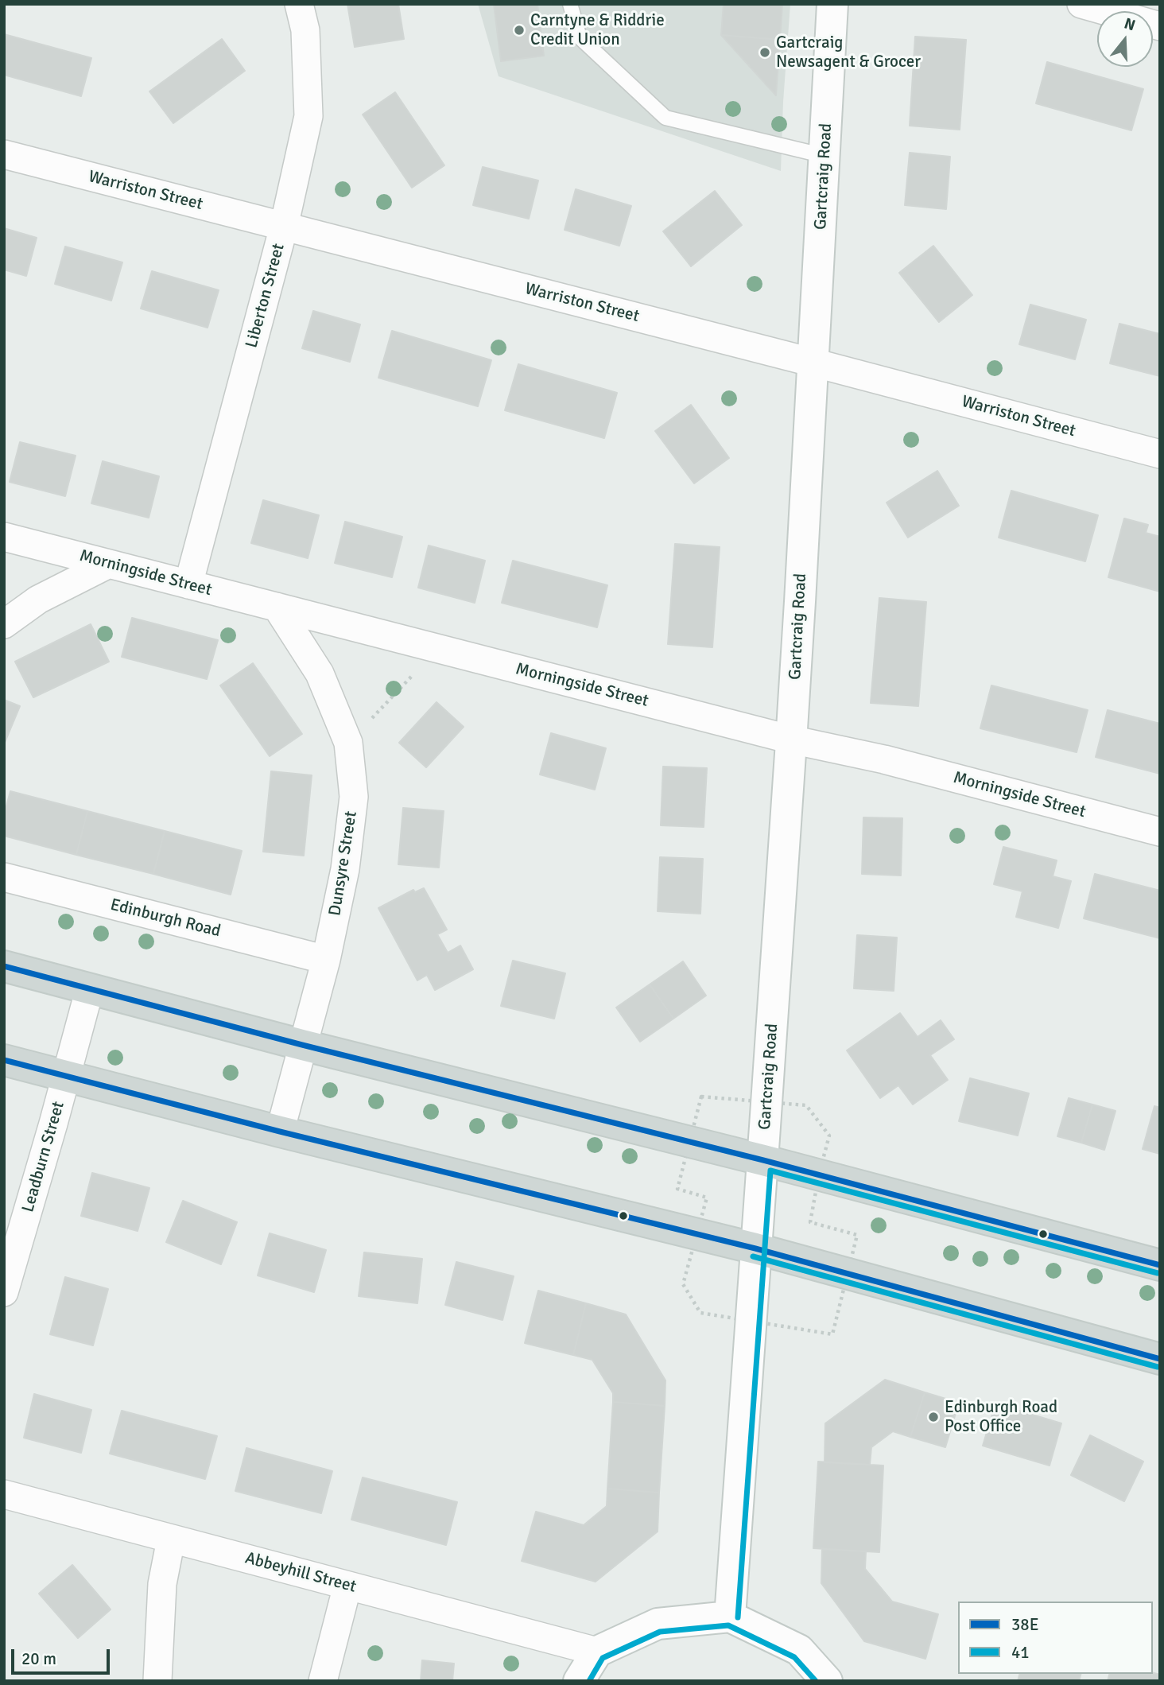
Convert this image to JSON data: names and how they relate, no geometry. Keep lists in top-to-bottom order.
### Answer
{
  "streets": {
    "street": [
      "Gartcraig Road",
      "Warriston Street",
      "Liberton Street",
      "Morningside Street",
      "Dunsyre Street",
      "Edinburgh Road",
      "Leadburn Street",
      "Abbeyhill Street"
    ]
  },
  "crossings": [
    ["Gartcraig Road", "Warriston Street"],
    ["Gartcraig Road", "Morningside Street"],
    ["Warriston Street", "Liberton Street"],
    ["Liberton Street", "Morningside Street"],
    ["Morningside Street", "Dunsyre Street"],
    ["Dunsyre Street", "Edinburgh Road"]
  ],
  "places": ["Carntyne & Riddrie Credit Union", "Gartcraig Newsagent & Grocer", "Edinburgh Road Post Office"],
  "lines": ["transit line 38E", "transit line 41"],
  "legend": ["38E", "41"],
  "scale_bar": "20 m",
  "north": "top"
}
